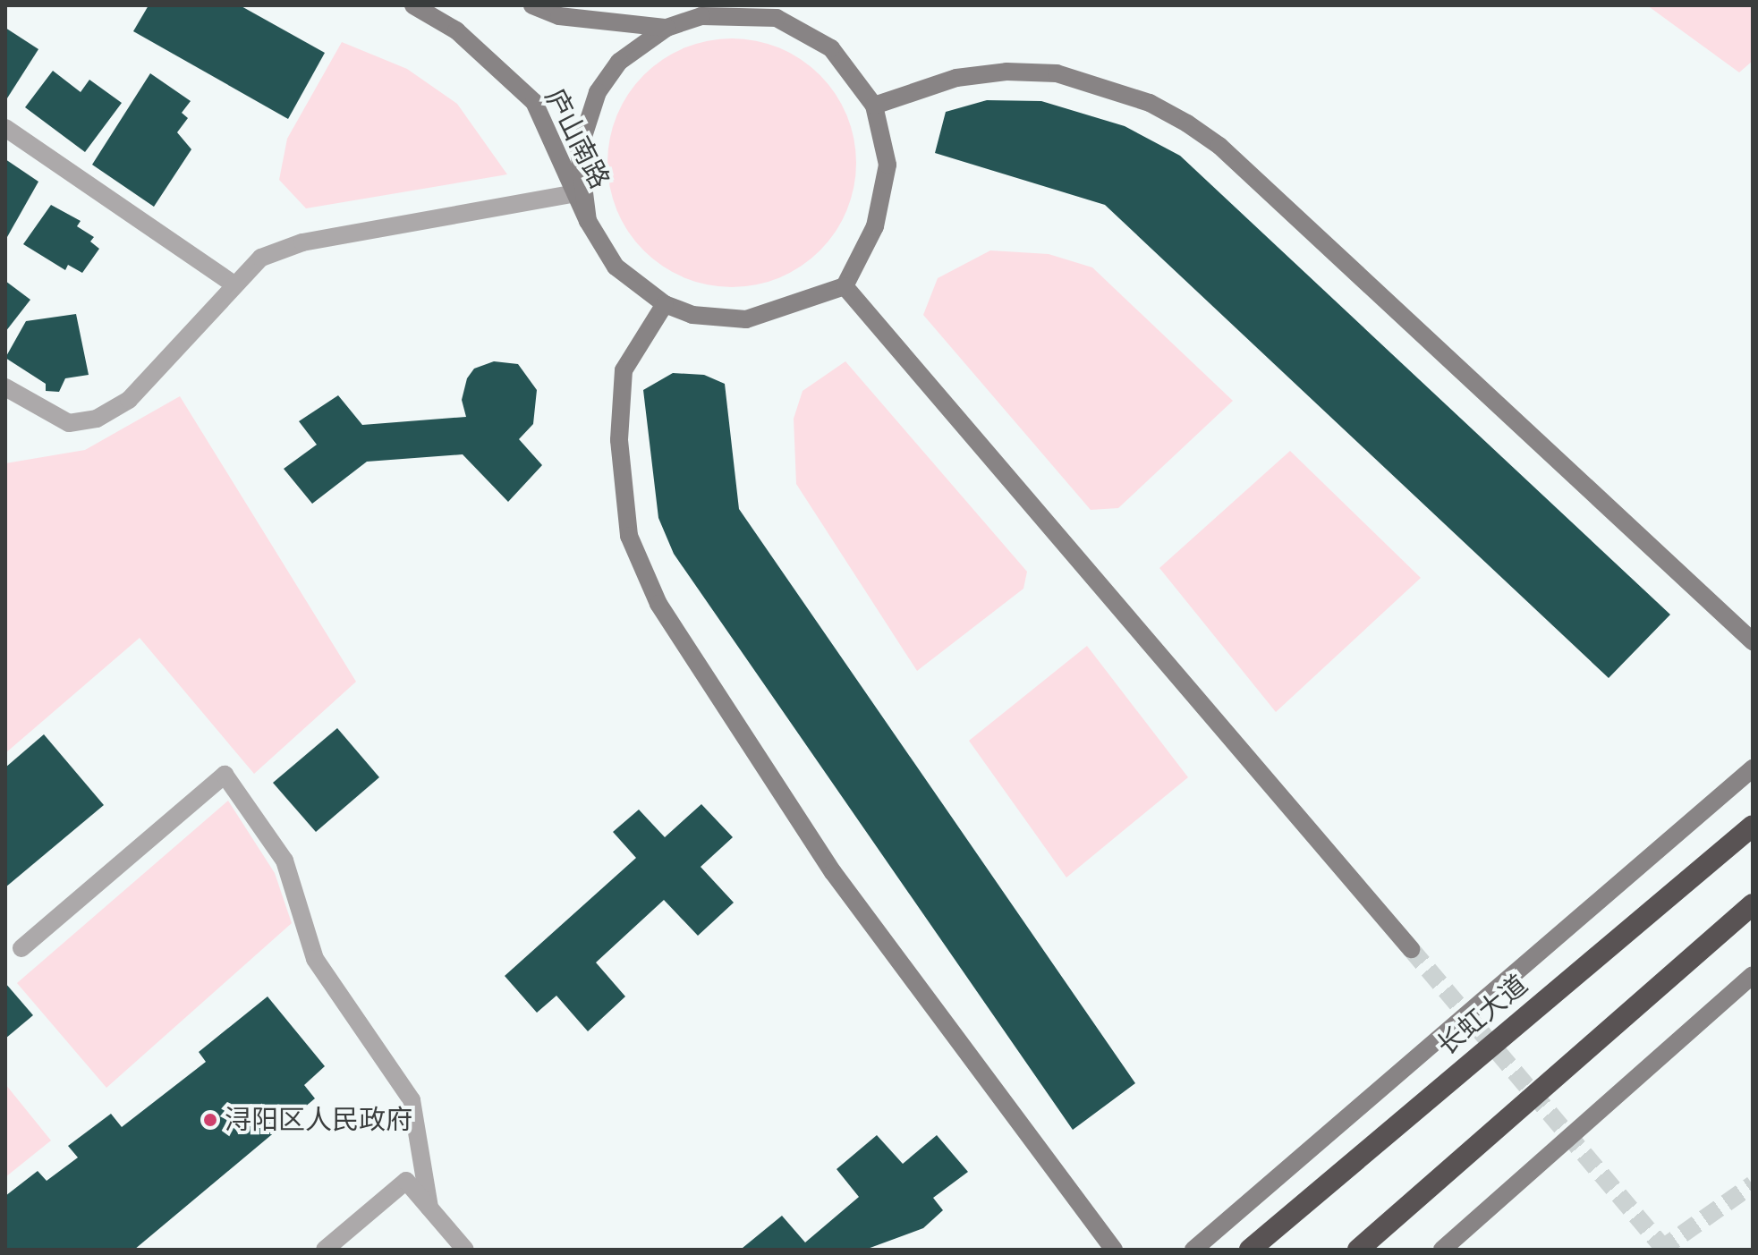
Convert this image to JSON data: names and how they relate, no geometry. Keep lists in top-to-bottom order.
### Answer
{
  "streets": {
    "highway": ["长虹大道"],
    "street": ["庐山南路"]
  },
  "places": ["浔阳区人民政府"]
}
